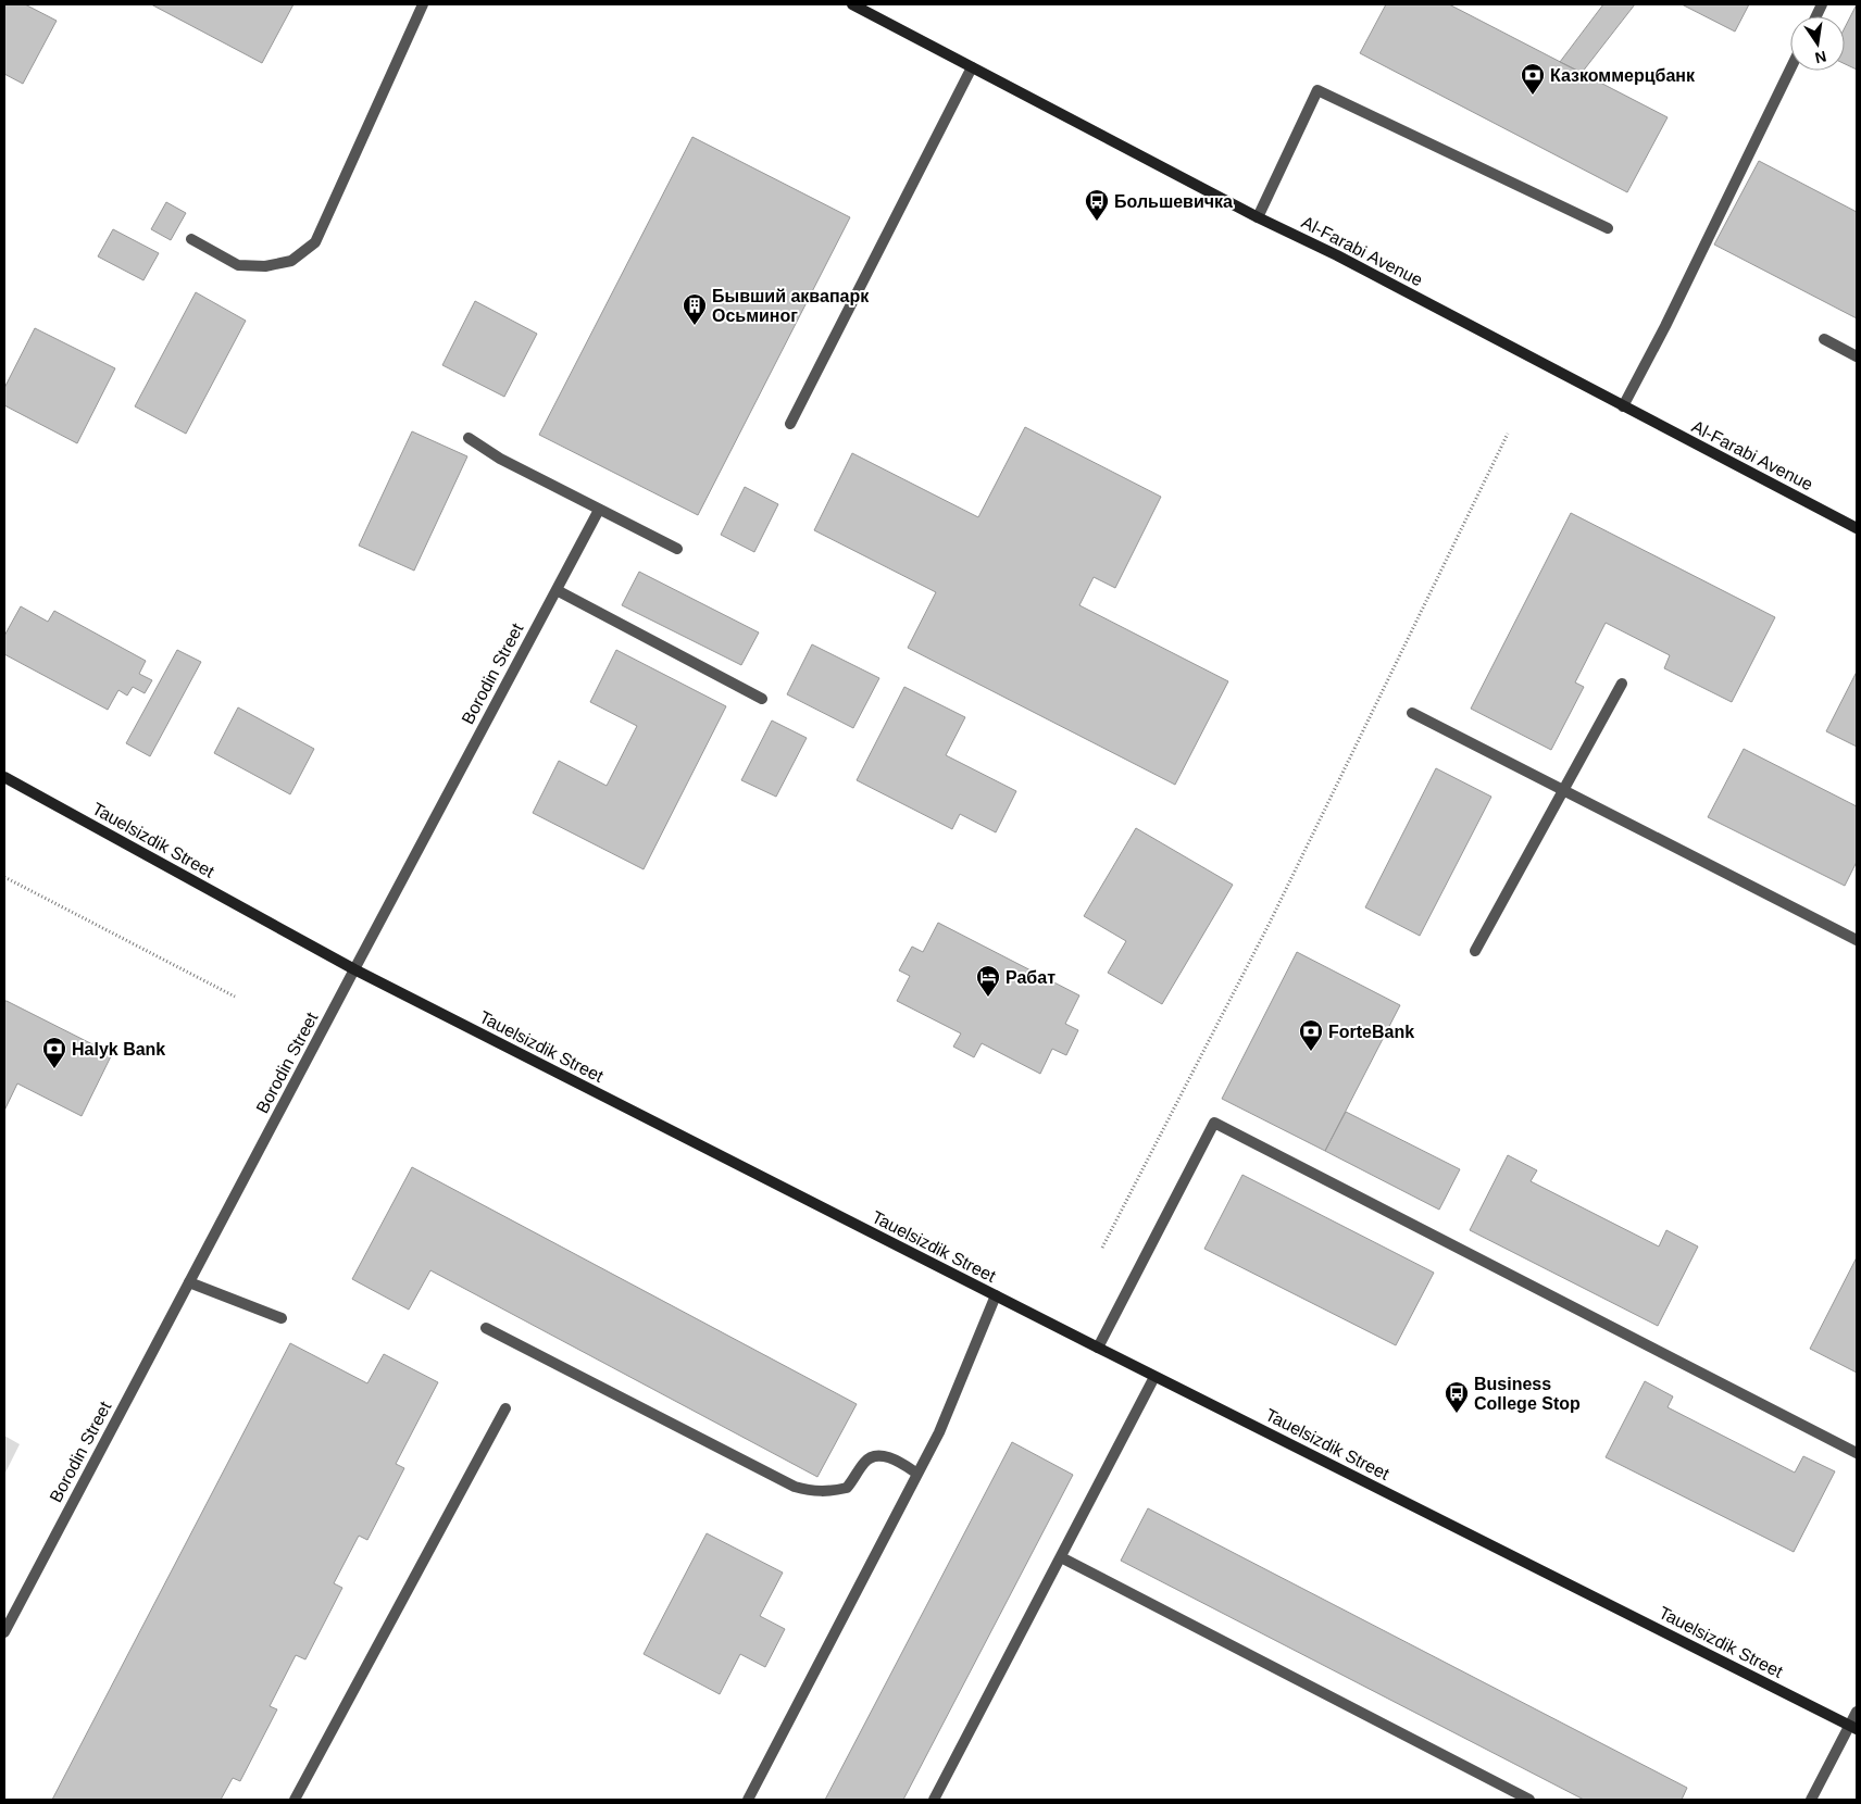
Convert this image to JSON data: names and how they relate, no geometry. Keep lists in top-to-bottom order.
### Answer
{
  "streets": {
    "main road": ["Al-Farabi Avenue", "Tauelsіzdіk Street"],
    "street": ["Borodin Street"]
  },
  "crossings": [
    ["Borodin Street", "Tauelsіzdіk Street"]
  ],
  "places": {
    "bank": ["Казкоммерцбанк", "ForteBank", "Halyk Bank"],
    "bus stop": ["Большевичка", "Business College Stop"],
    "building": ["Бывший аквапарк Осьминог"],
    "hotel": ["Рабат"]
  },
  "north": "bottom"
}
